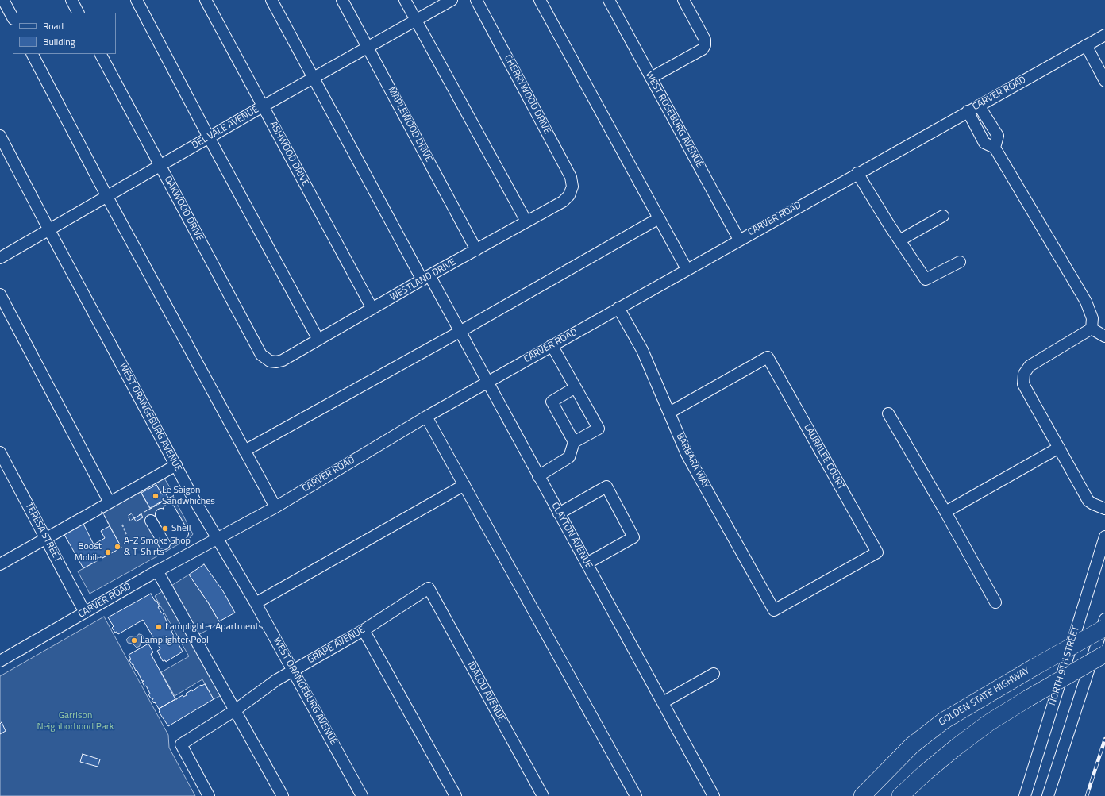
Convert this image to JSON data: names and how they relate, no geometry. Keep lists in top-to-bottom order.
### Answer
{
  "streets": {
    "highway": ["GOLDEN STATE HIGHWAY"],
    "street": [
      "CARVER ROAD",
      "CHERRYWOOD DRIVE",
      "WEST ROSEBURG AVENUE",
      "MAPLEWOOD DRIVE",
      "DEL VALE AVENUE",
      "ASHWOOD DRIVE",
      "OAKWOOD DRIVE",
      "WESTLAND DRIVE",
      "WEST ORANGEBURG AVENUE",
      "LAURALEE COURT",
      "BARBARA WAY",
      "TERESA STREET",
      "CLAYTON AVENUE",
      "GRAPE AVENUE",
      "NORTH 9TH STREET",
      "IDALOU AVENUE"
    ]
  },
  "crossings": [
    ["CARVER ROAD", "WEST ROSEBURG AVENUE"],
    ["CARVER ROAD", "WEST ORANGEBURG AVENUE"],
    ["CARVER ROAD", "BARBARA WAY"],
    ["CARVER ROAD", "TERESA STREET"],
    ["CARVER ROAD", "CLAYTON AVENUE"],
    ["CHERRYWOOD DRIVE", "WESTLAND DRIVE"],
    ["MAPLEWOOD DRIVE", "DEL VALE AVENUE"],
    ["MAPLEWOOD DRIVE", "WESTLAND DRIVE"],
    ["DEL VALE AVENUE", "ASHWOOD DRIVE"],
    ["DEL VALE AVENUE", "OAKWOOD DRIVE"],
    ["DEL VALE AVENUE", "WEST ORANGEBURG AVENUE"],
    ["DEL VALE AVENUE", "CLAYTON AVENUE"],
    ["ASHWOOD DRIVE", "WESTLAND DRIVE"],
    ["OAKWOOD DRIVE", "WESTLAND DRIVE"],
    ["WESTLAND DRIVE", "CLAYTON AVENUE"],
    ["WEST ORANGEBURG AVENUE", "GRAPE AVENUE"],
    ["LAURALEE COURT", "BARBARA WAY"],
    ["GRAPE AVENUE", "IDALOU AVENUE"]
  ],
  "parks": ["Garrison Neighborhood Park"],
  "places": [
    "Le Saigon Sandwhiches",
    "Shell",
    "A-Z Smoke Shop & T-Shirts",
    "Boost Mobile",
    "Lamplighter Apartments",
    "Lamplighter Pool"
  ],
  "legend": ["Road", "Building"]
}
